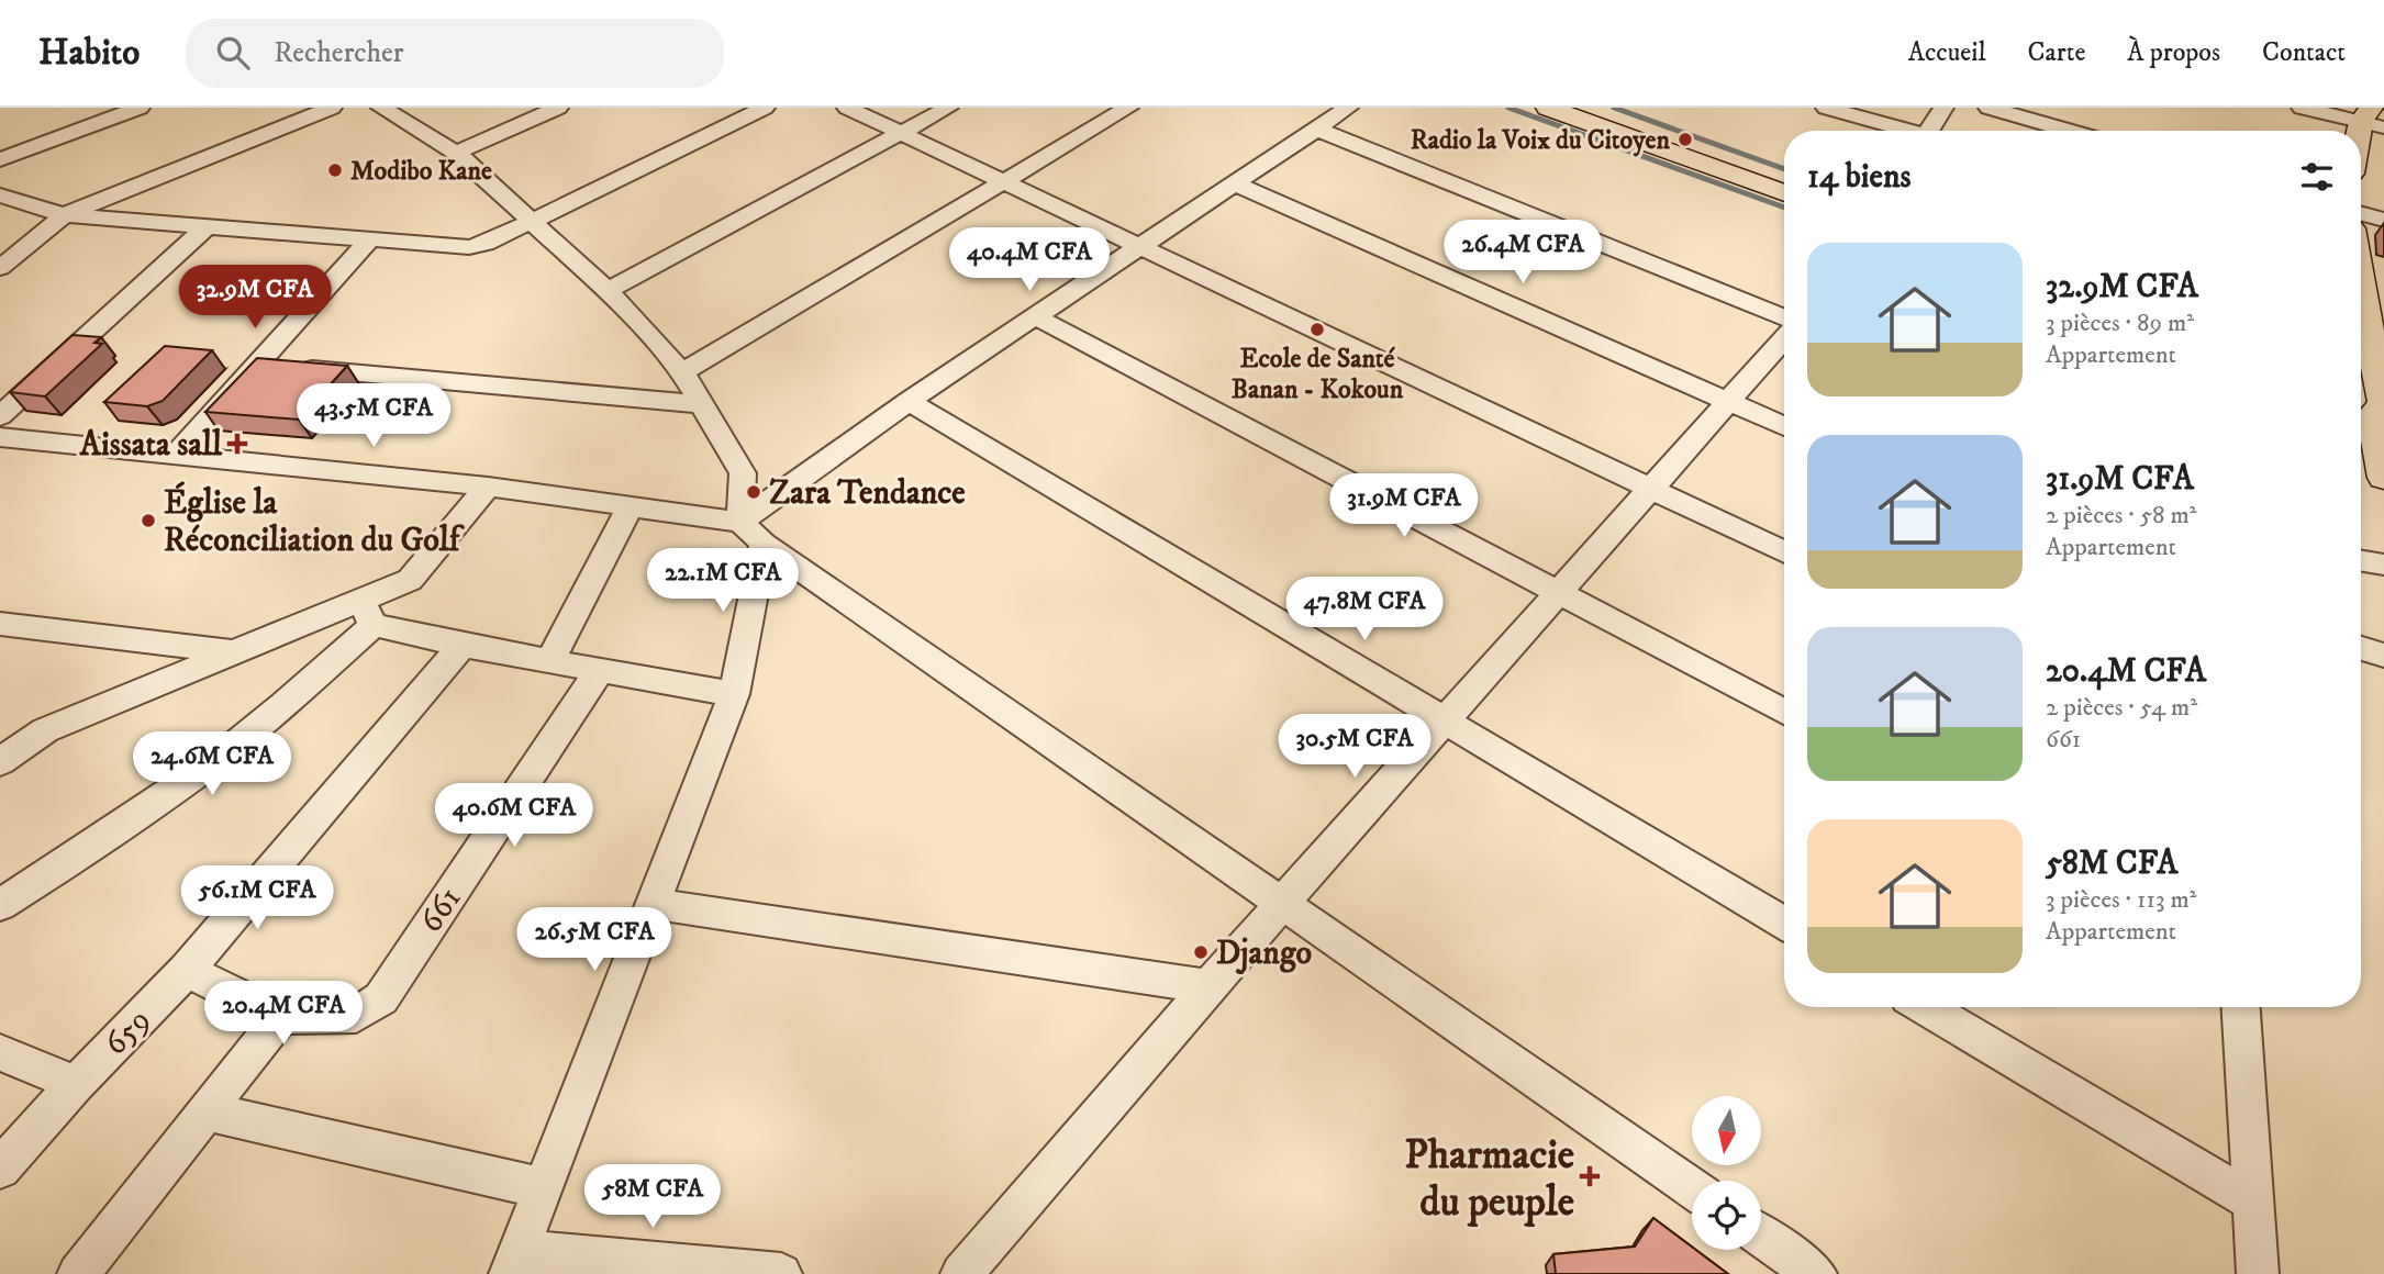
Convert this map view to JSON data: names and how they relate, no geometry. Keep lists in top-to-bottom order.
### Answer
{
  "streets": {
    "street": ["661", "659"]
  },
  "places": {
    "other": [
      "Radio la Voix du Citoyen",
      "Modibo Kane",
      "Ecole de Santé Banan - Kokoun",
      "Zara Tendance",
      "Église la Réconciliation du Golf",
      "Django"
    ],
    "health": ["Aissata sall", "Pharmacie du peuple"]
  },
  "north": "bottom",
  "page": {
    "header": "Habito",
    "search": "Rechercher",
    "nav": [
      "Accueil",
      "Carte",
      "À propos",
      "Contact"
    ],
    "heading": "14 biens",
    "price": [
      "26.4M CFA",
      "40.4M CFA",
      "32.9M CFA",
      "43.5M CFA",
      "31.9M CFA",
      "22.1M CFA",
      "47.8M CFA",
      "30.5M CFA",
      "24.6M CFA",
      "40.6M CFA",
      "56.1M CFA",
      "26.5M CFA",
      "20.4M CFA",
      "58M CFA"
    ],
    "list": [
      {
        "name": "32.9M CFA",
        "note": "3 pièces · 89 m² · Appartement"
      },
      {
        "name": "31.9M CFA",
        "note": "2 pièces · 58 m² · Appartement"
      },
      {
        "name": "20.4M CFA",
        "note": "2 pièces · 54 m² · 661"
      },
      {
        "name": "58M CFA",
        "note": "3 pièces · 113 m² · Appartement"
      }
    ]
  }
}
